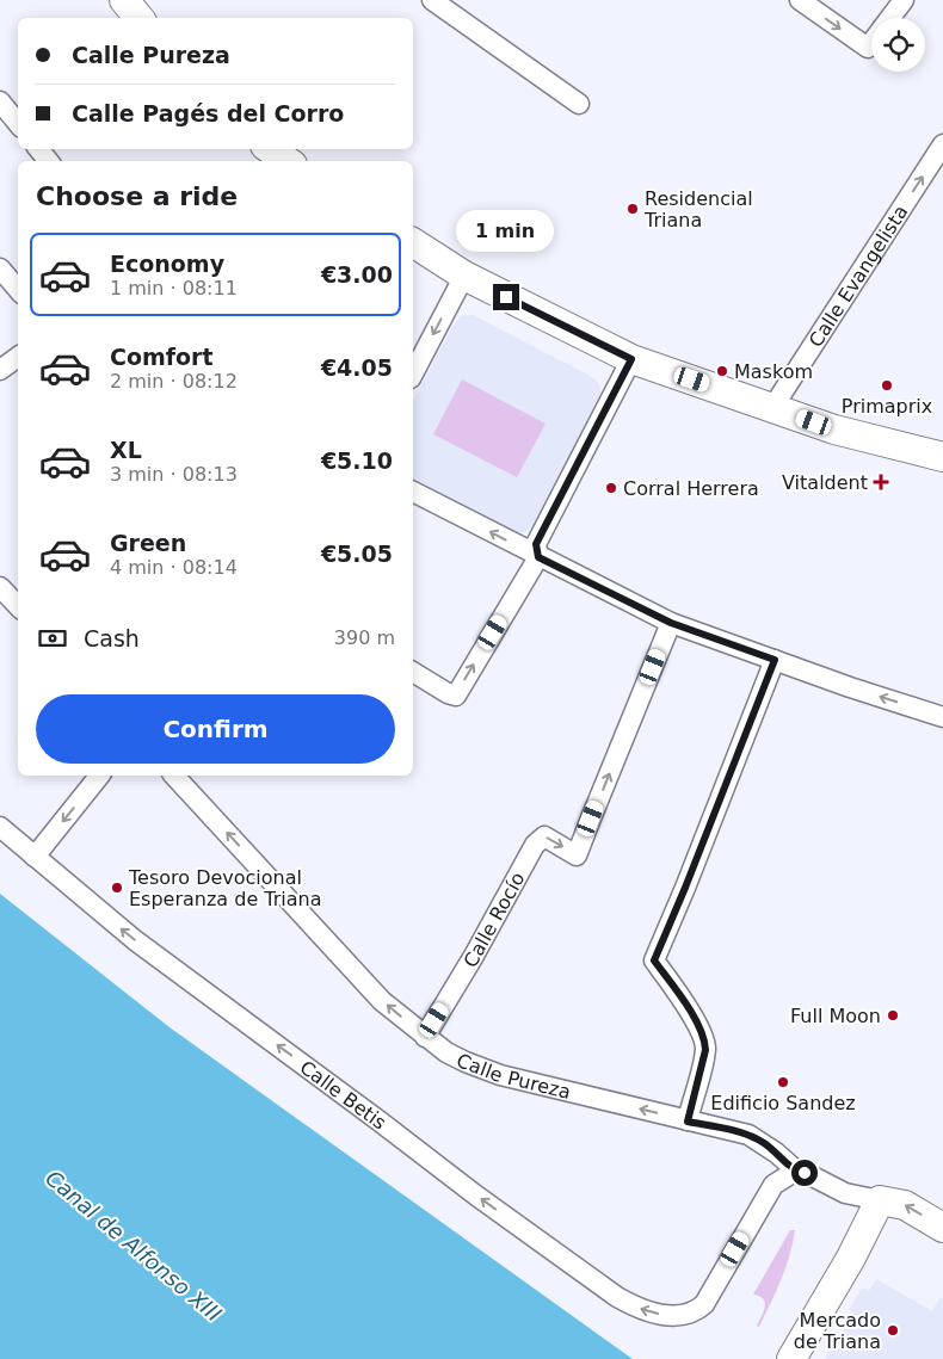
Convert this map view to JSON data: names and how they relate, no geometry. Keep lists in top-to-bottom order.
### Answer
{
  "streets": {
    "street": [
      "Calle Evangelista",
      "Calle Rocío",
      "Calle Pureza",
      "Calle Betis"
    ]
  },
  "crossings": [
    ["Calle Rocío", "Calle Pureza"],
    ["Calle Pureza", "Calle Betis"]
  ],
  "one_way": [
    "Calle Evangelista",
    "Calle Rocío",
    "Calle Pureza",
    "Calle Betis"
  ],
  "water": ["Canal de Alfonso XIII"],
  "places": {
    "other": [
      "Residencial Triana",
      "Maskom",
      "Primaprix",
      "Corral Herrera",
      "Tesoro Devocional Esperanza de Triana",
      "Full Moon",
      "Edificio Sandez",
      "Mercado de Triana"
    ],
    "health": ["Vitaldent"]
  },
  "page": {
    "banner": ["Calle Pureza", "Calle Pagés del Corro"],
    "heading": "Choose a ride",
    "bubble": "1 min",
    "list": [
      {
        "name": "Economy",
        "note": "1 min · 08:11",
        "value": "€3.00"
      },
      {
        "name": "Comfort",
        "note": "2 min · 08:12",
        "value": "€4.05"
      },
      {
        "name": "XL",
        "note": "3 min · 08:13",
        "value": "€5.10"
      },
      {
        "name": "Green",
        "note": "4 min · 08:14",
        "value": "€5.05"
      }
    ],
    "pay": ["Cash", "390 m"],
    "buttons": "Confirm"
  }
}
